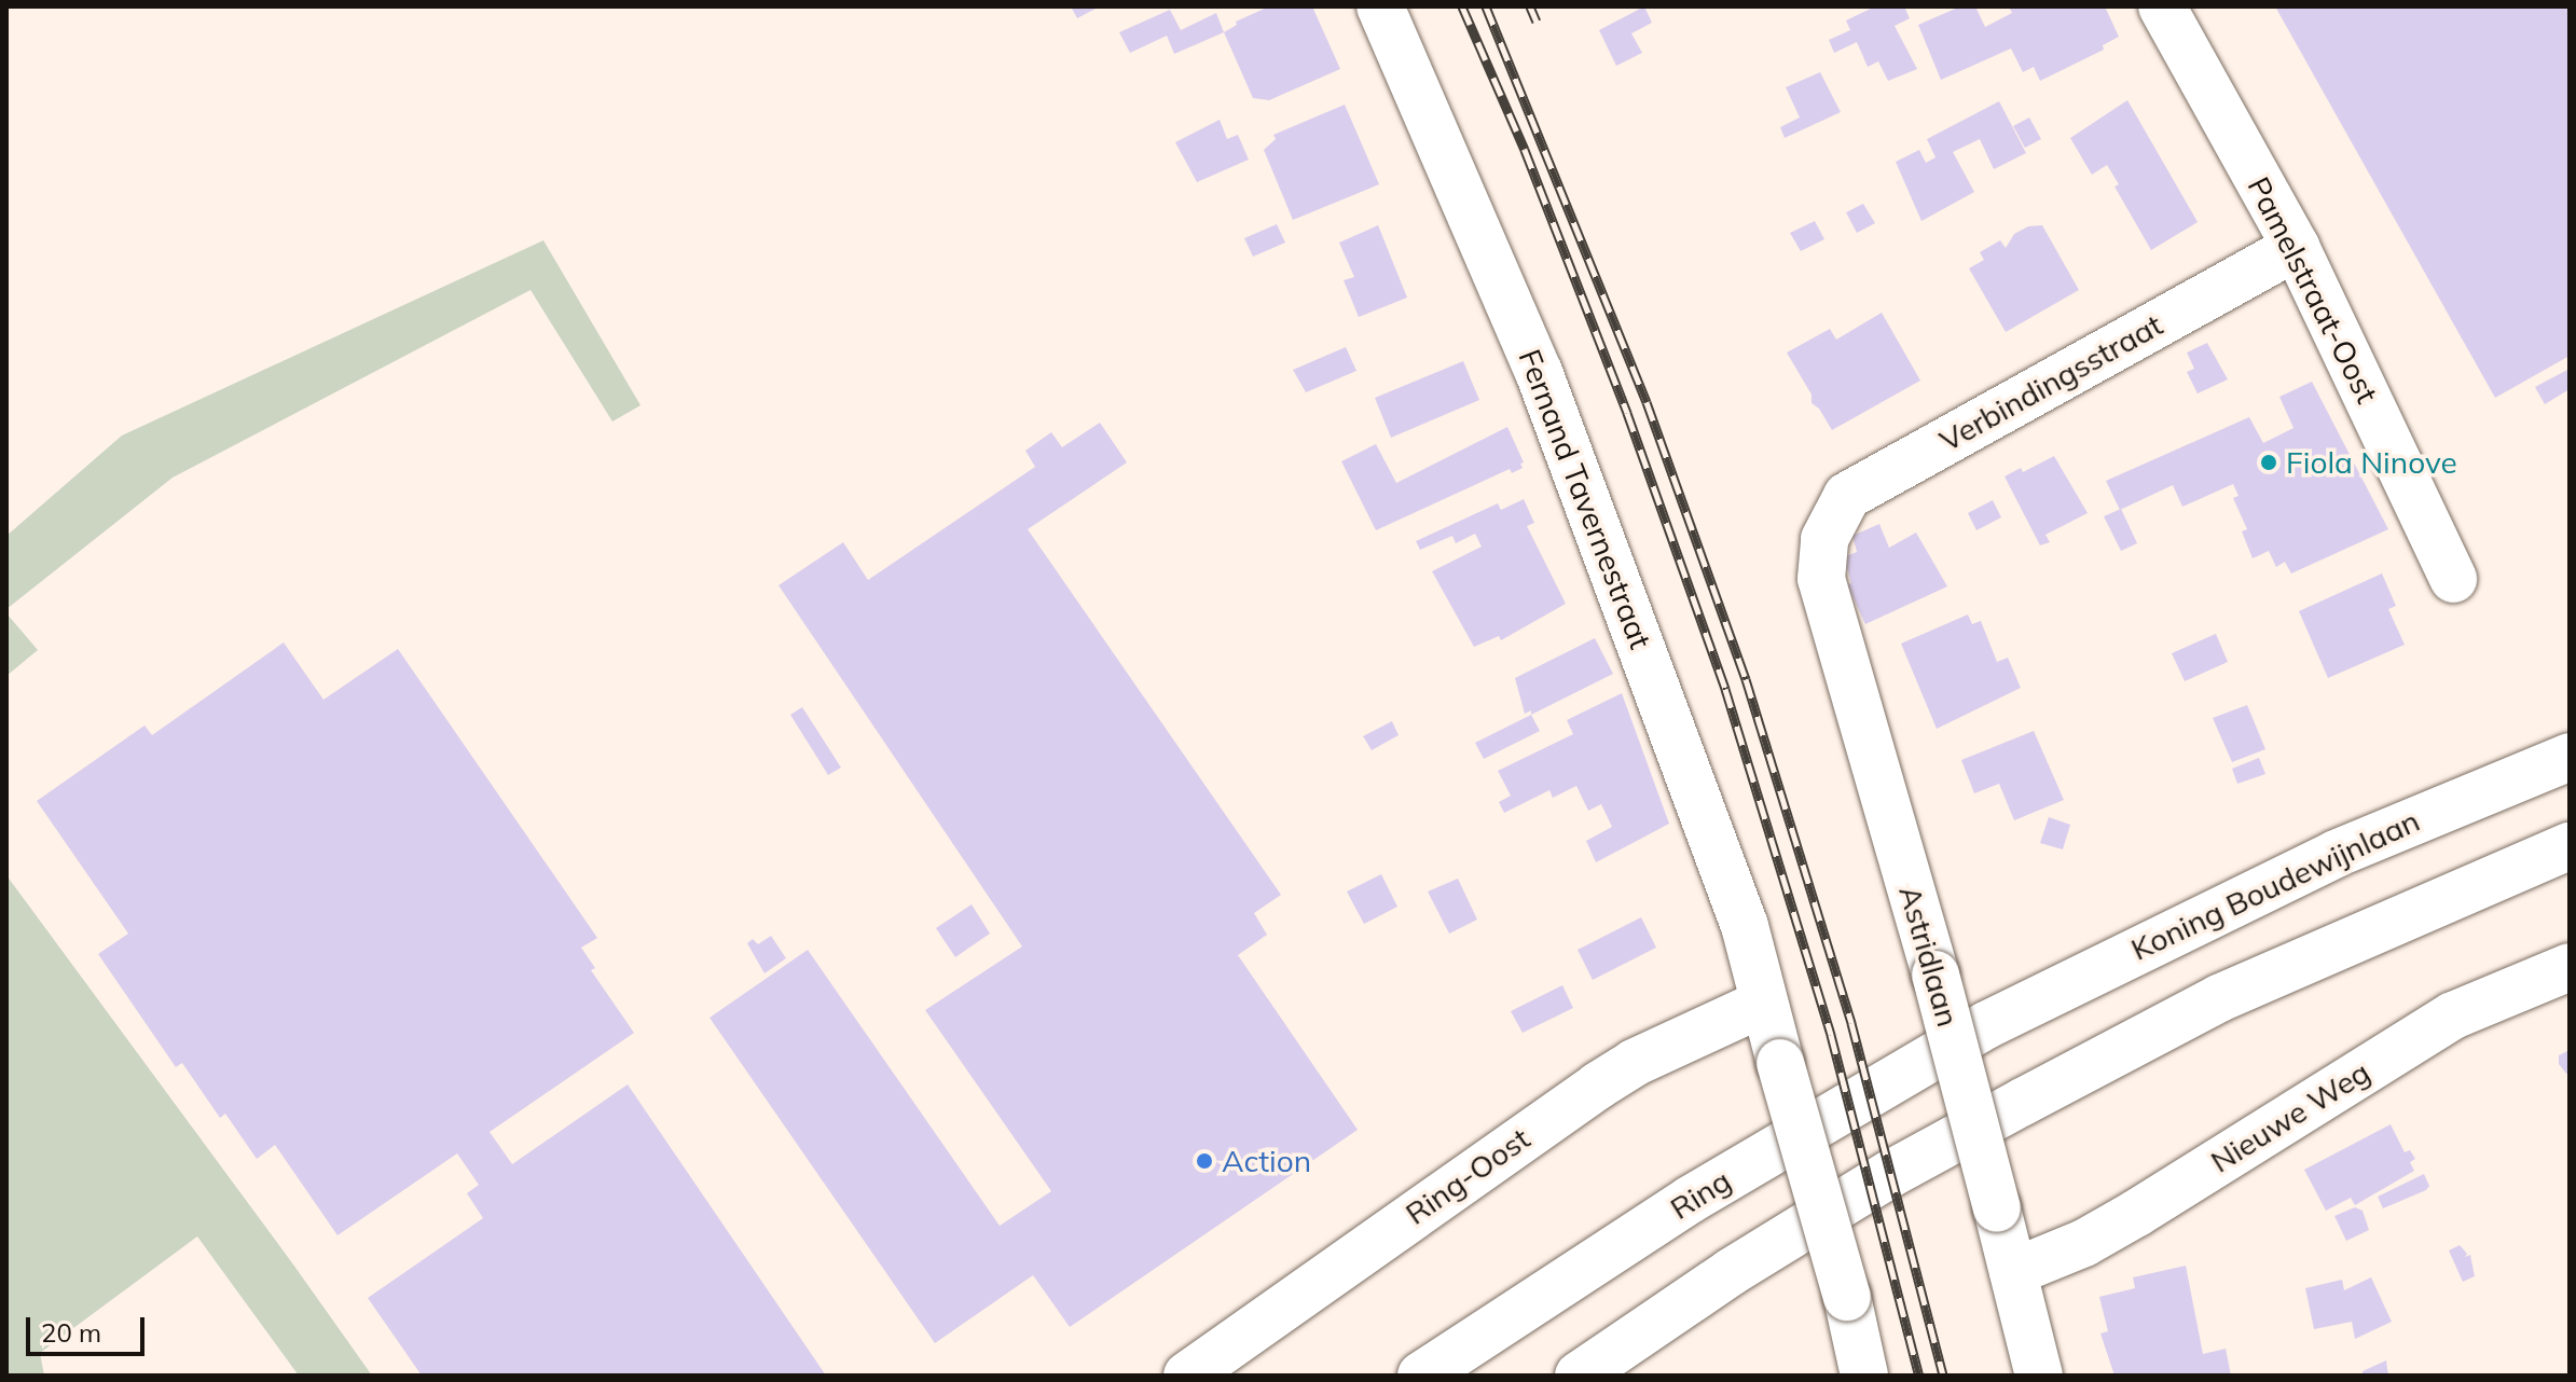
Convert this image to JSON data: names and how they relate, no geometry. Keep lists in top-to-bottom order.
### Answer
{
  "streets": {
    "main road": [
      "Pamelstraat-Oost",
      "Verbindingsstraat",
      "Fernand Tavernestraat",
      "Koning Boudewijnlaan",
      "Astridlaan",
      "Nieuwe Weg",
      "Ring-Oost",
      "Ring"
    ]
  },
  "crossings": [
    ["Pamelstraat-Oost", "Verbindingsstraat"],
    ["Verbindingsstraat", "Astridlaan"],
    ["Fernand Tavernestraat", "Ring-Oost"],
    ["Koning Boudewijnlaan", "Ring"],
    ["Astridlaan", "Nieuwe Weg"]
  ],
  "places": ["Fiola Ninove", "Action"],
  "scale_bar": "20 m"
}
